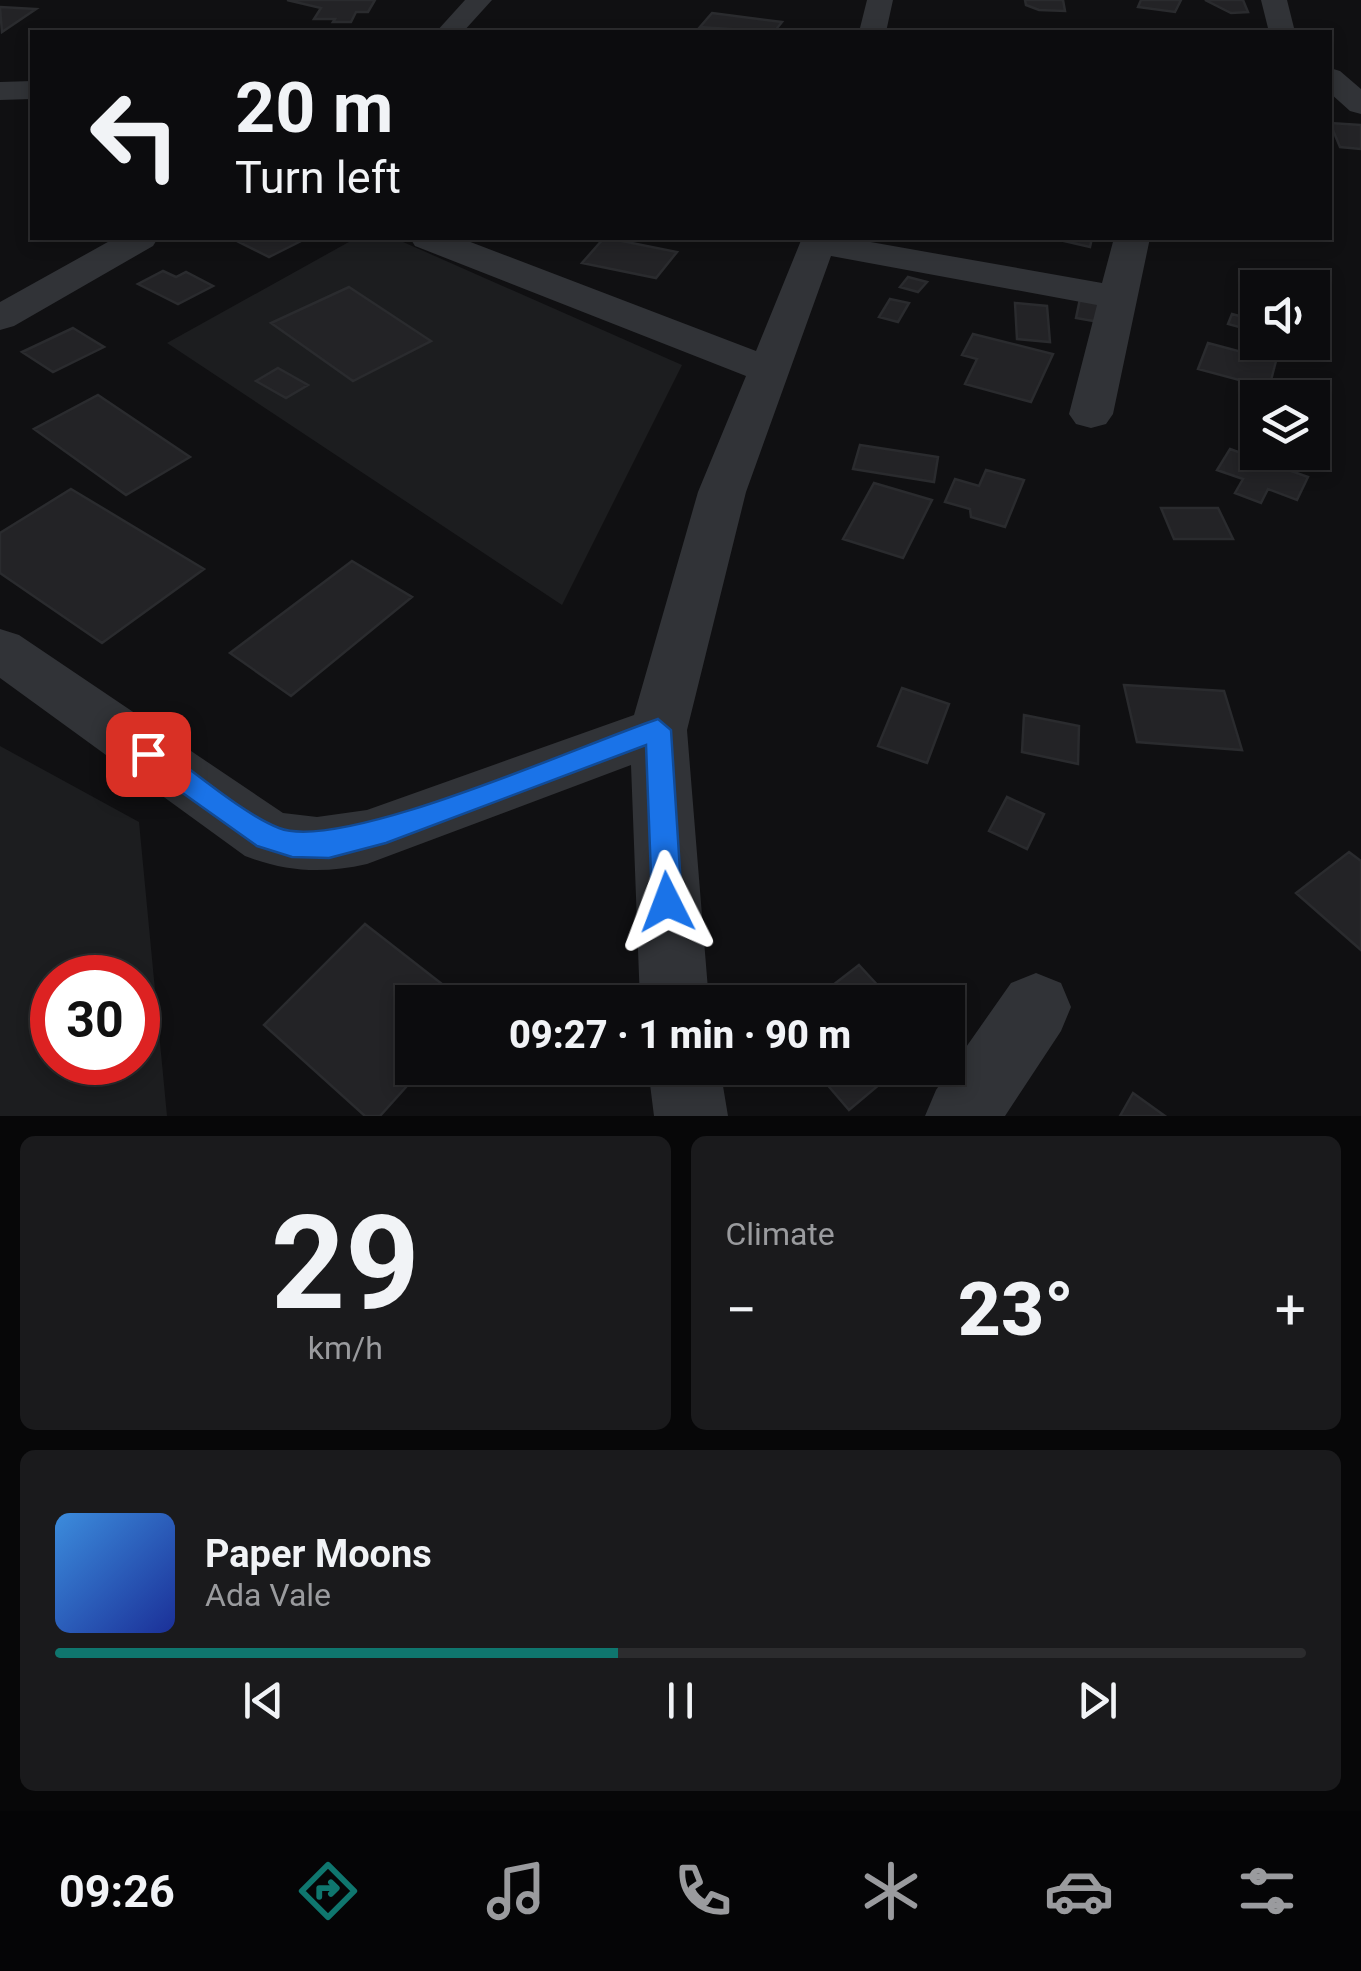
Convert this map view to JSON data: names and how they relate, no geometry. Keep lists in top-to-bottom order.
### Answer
{
  "page": {
    "turn": ["20 m", "Turn left"],
    "limit": "30",
    "trip": "09:27 · 1 min · 90 m",
    "tile": [
      ["29", "km/h"],
      "Climate"
    ],
    "heat": ["−", "23°", "+"],
    "song": ["Paper Moons", "Ada Vale"],
    "tabs": "09:26"
  }
}
